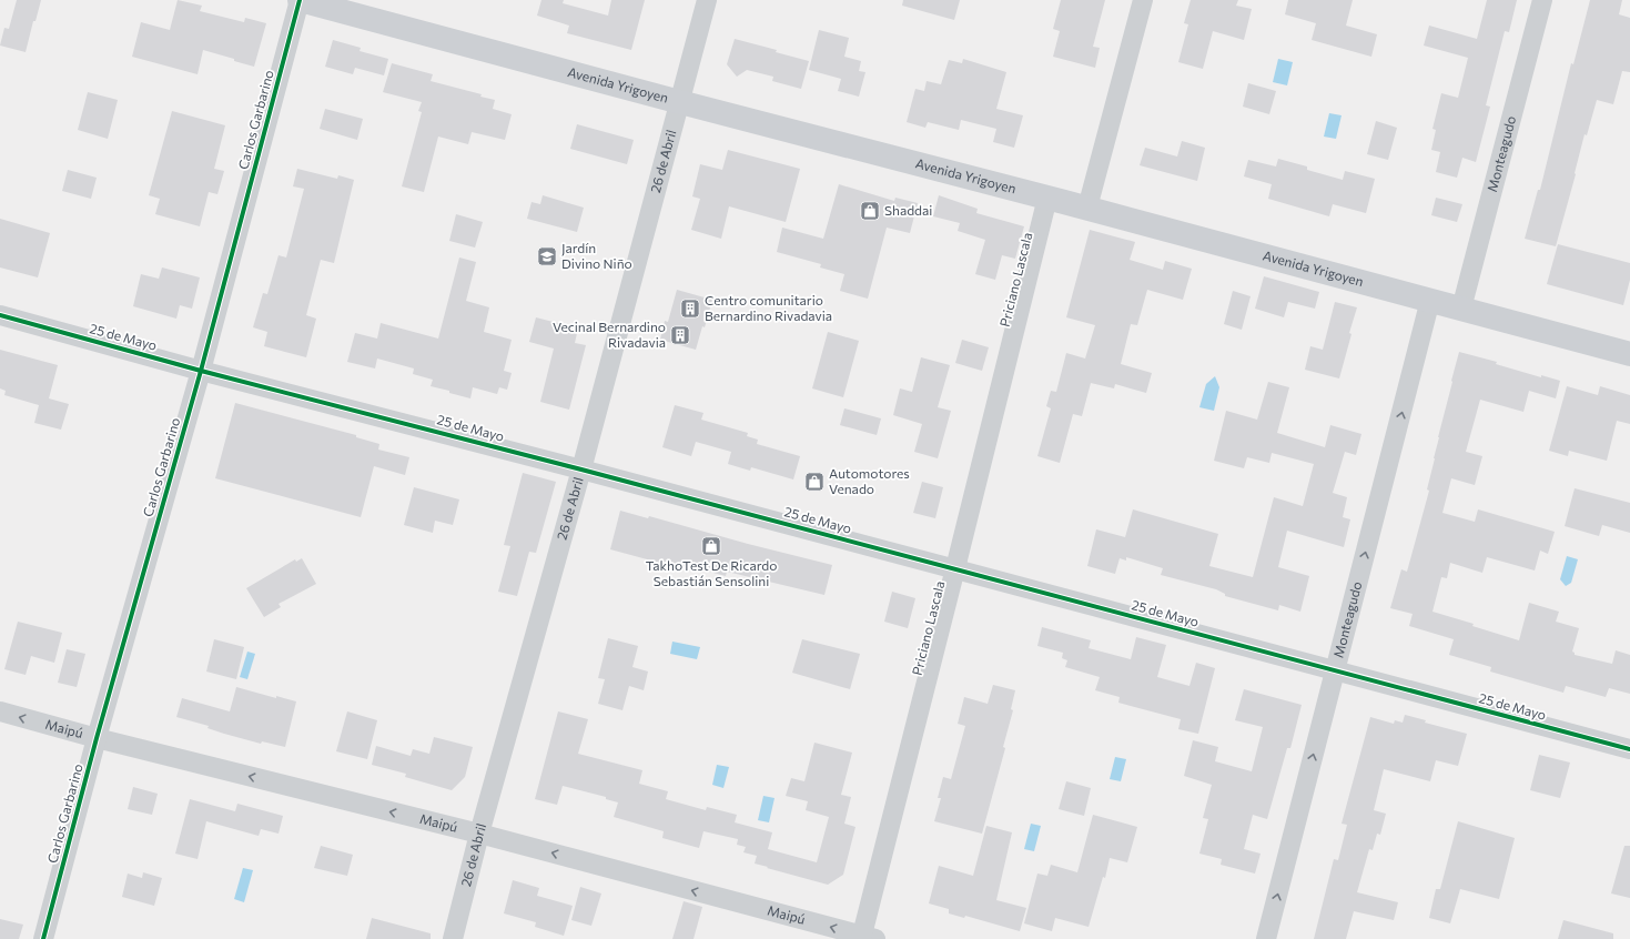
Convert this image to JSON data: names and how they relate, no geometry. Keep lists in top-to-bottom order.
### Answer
{
  "streets": {
    "main road": ["Avenida Yrigoyen"],
    "street": [
      "Carlos Garbarino",
      "Monteagudo",
      "26 de Abril",
      "Priciano Lascala",
      "25 de Mayo",
      "Maipú"
    ]
  },
  "crossings": [
    ["Avenida Yrigoyen", "Carlos Garbarino"],
    ["Avenida Yrigoyen", "Monteagudo"],
    ["Avenida Yrigoyen", "26 de Abril"],
    ["Avenida Yrigoyen", "Priciano Lascala"],
    ["Carlos Garbarino", "25 de Mayo"],
    ["Carlos Garbarino", "Maipú"],
    ["Monteagudo", "25 de Mayo"],
    ["26 de Abril", "25 de Mayo"],
    ["26 de Abril", "Maipú"],
    ["Priciano Lascala", "25 de Mayo"],
    ["Priciano Lascala", "Maipú"]
  ],
  "one_way": ["Monteagudo", "Maipú"],
  "places": {
    "shop": ["Shaddai", "Automotores Venado", "TakhoTest De Ricardo Sebastián Sensolini"],
    "school or university": ["Jardín Divino Niño"],
    "building": ["Centro comunitario Bernardino Rivadavia", "Vecinal Bernardino Rivadavia"]
  }
}
